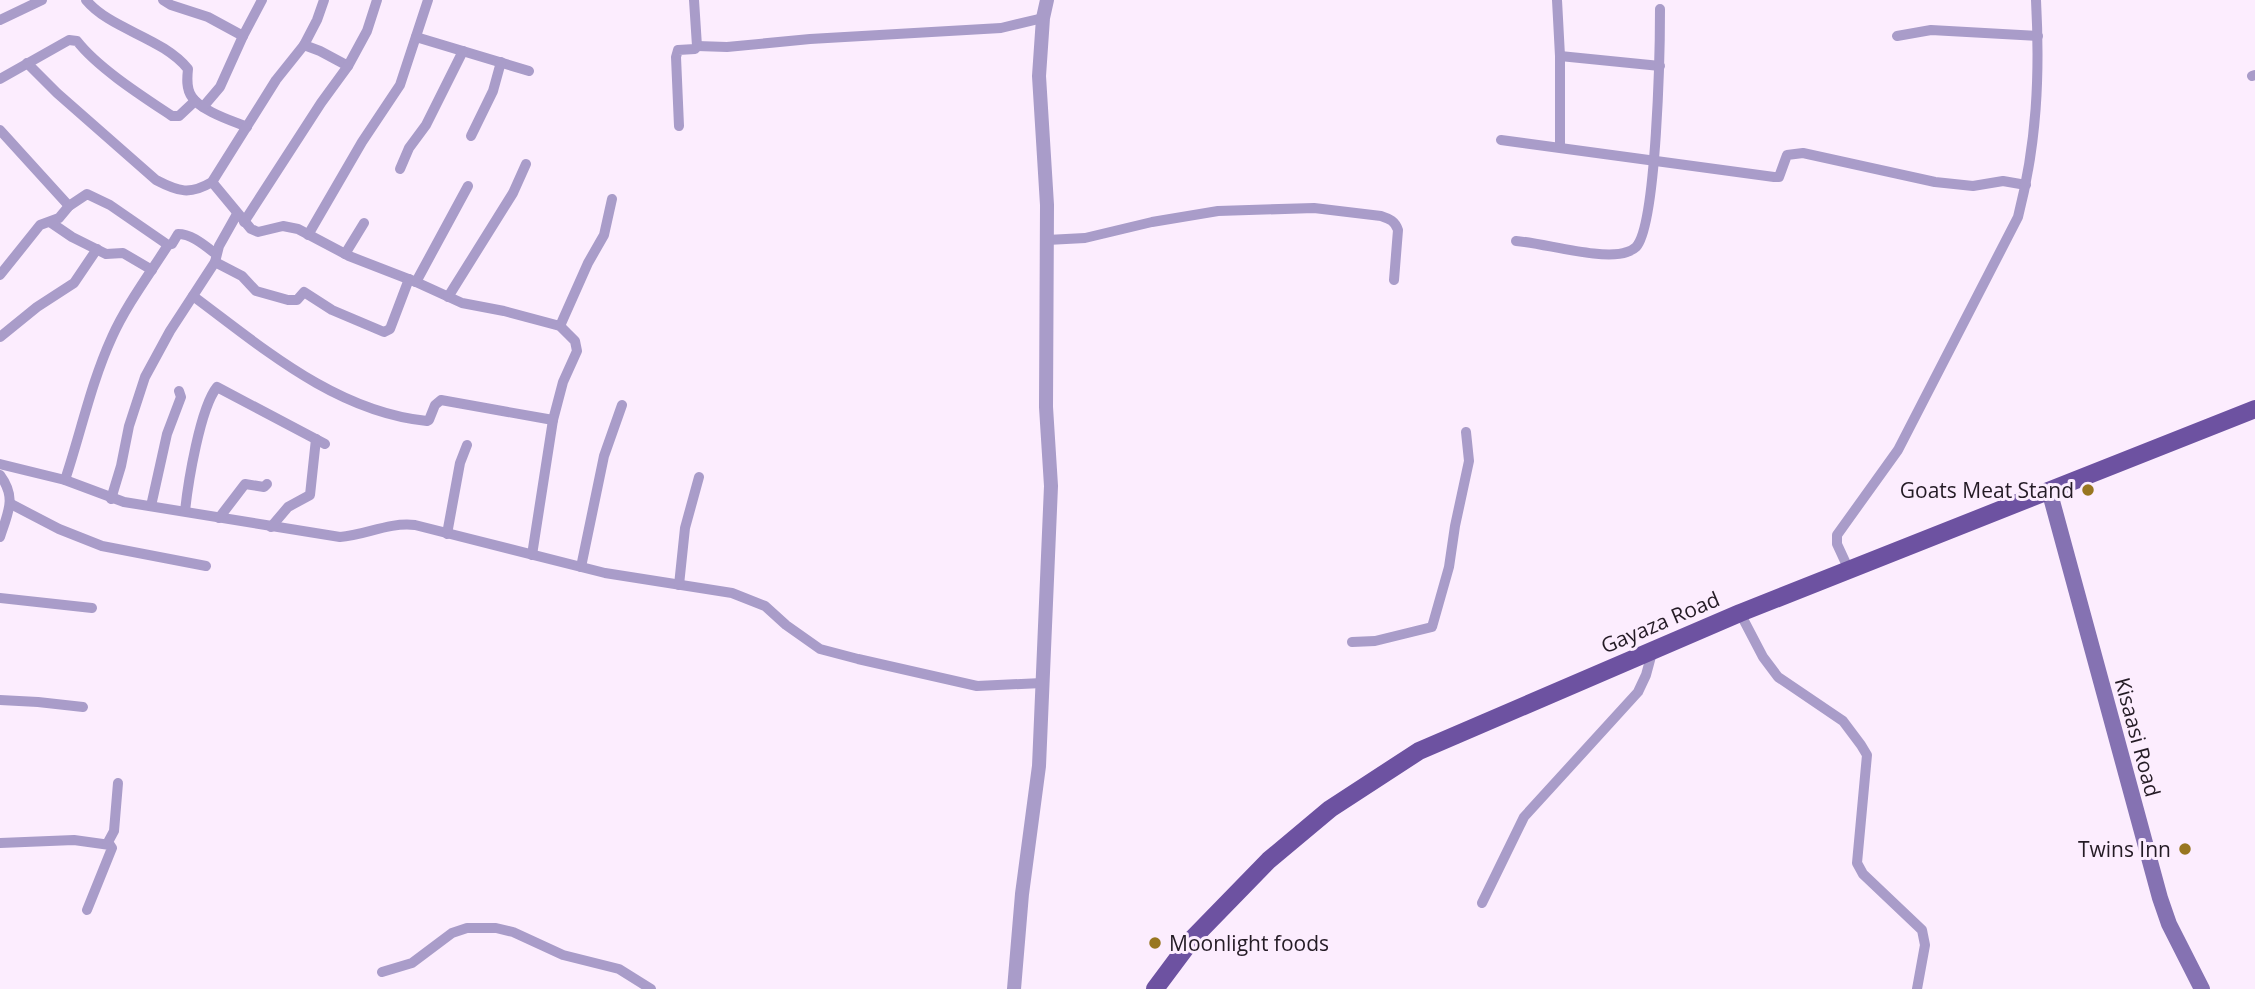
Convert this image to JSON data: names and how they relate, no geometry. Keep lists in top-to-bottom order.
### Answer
{
  "streets": {
    "main road": ["Gayaza Road", "Kisaasi Road"]
  },
  "crossings": [
    ["Gayaza Road", "Kisaasi Road"]
  ],
  "places": ["Goats Meat Stand", "Twins Inn", "Moonlight foods"]
}
